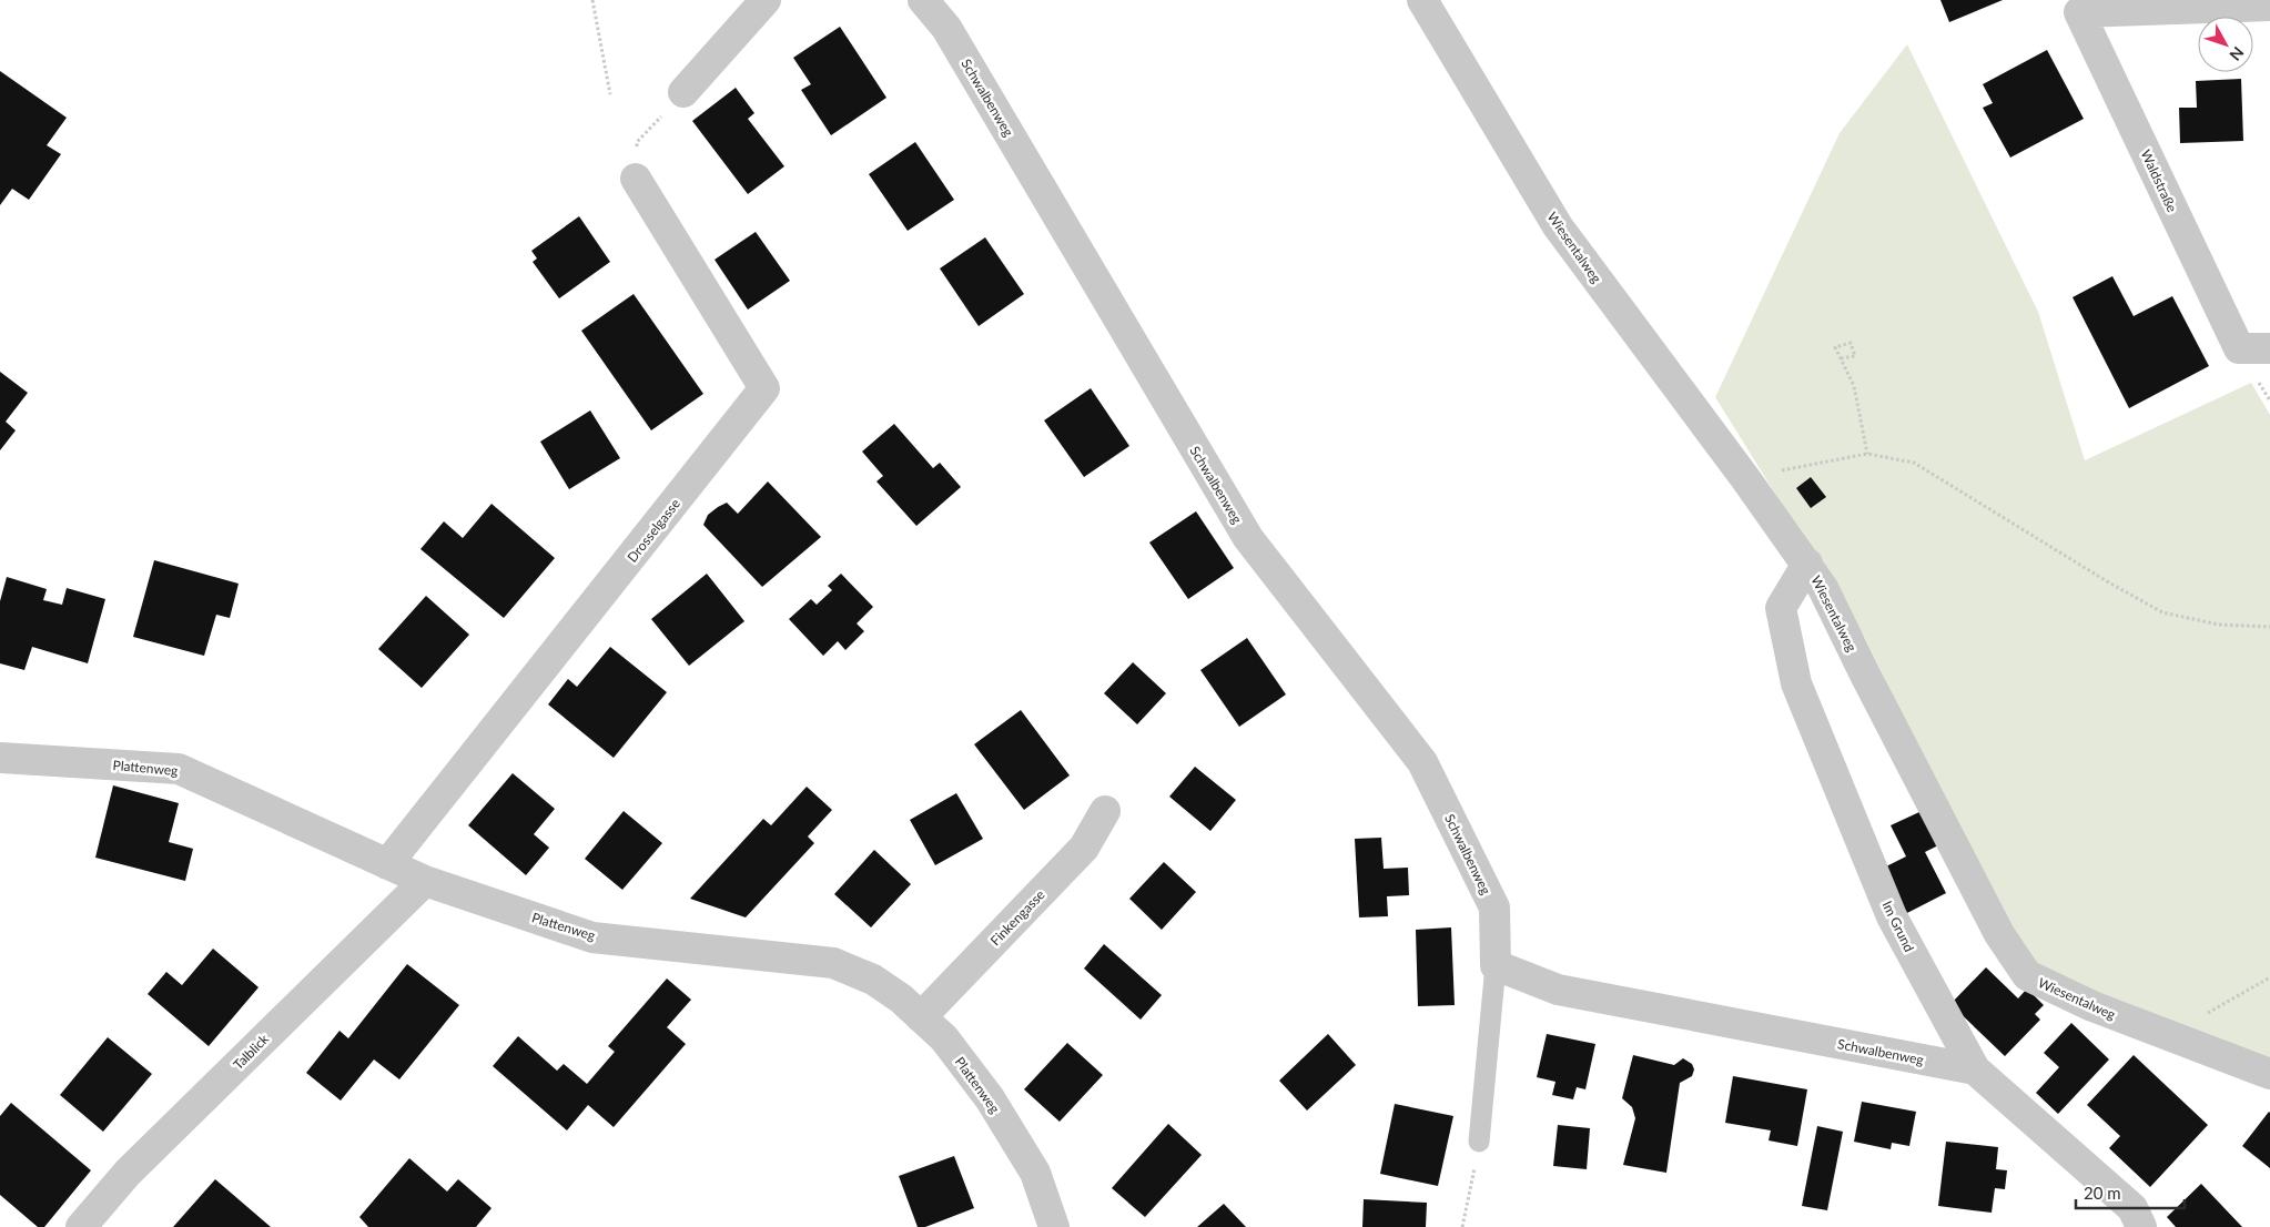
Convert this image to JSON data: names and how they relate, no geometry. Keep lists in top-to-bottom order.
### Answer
{
  "streets": {
    "street": [
      "Schwalbenweg",
      "Waldstraße",
      "Wiesentalweg",
      "Drosselgasse",
      "Plattenweg",
      "Finkengasse",
      "Im Grund",
      "Talblick"
    ]
  },
  "crossings": [
    ["Schwalbenweg", "Im Grund"],
    ["Wiesentalweg", "Im Grund"],
    ["Drosselgasse", "Plattenweg"],
    ["Plattenweg", "Finkengasse"],
    ["Plattenweg", "Talblick"]
  ],
  "scale_bar": "20 m",
  "north": "bottom right"
}
